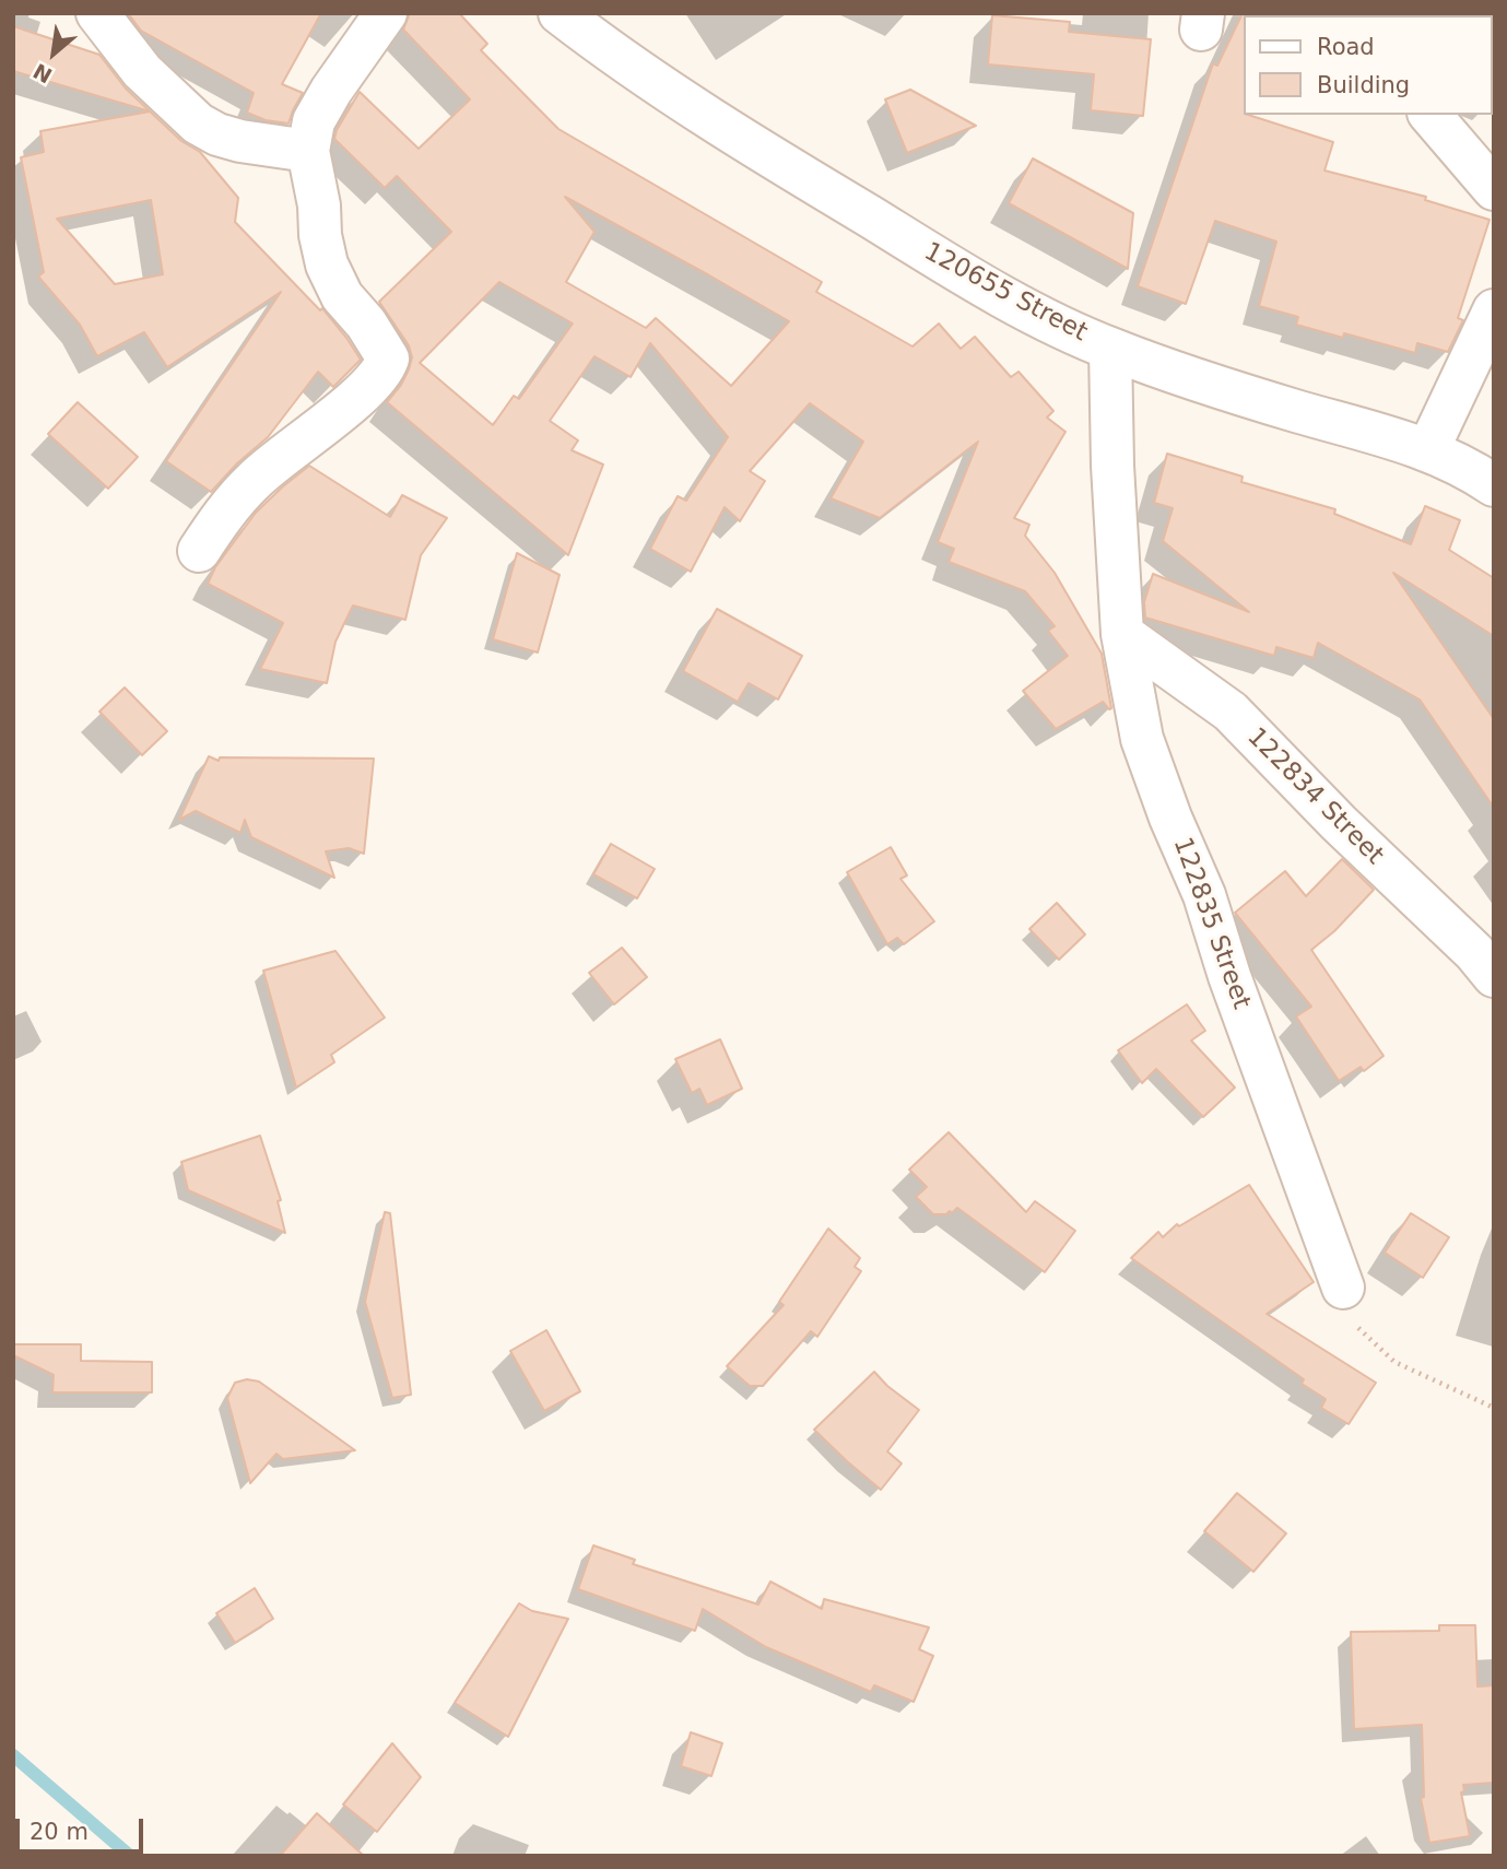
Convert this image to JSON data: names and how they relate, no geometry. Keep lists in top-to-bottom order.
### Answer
{
  "streets": {
    "street": ["120655 Street", "122834 Street", "122835 Street"]
  },
  "crossings": [
    ["120655 Street", "122835 Street"],
    ["122834 Street", "122835 Street"]
  ],
  "legend": ["Road", "Building"],
  "scale_bar": "20 m",
  "north": "bottom left"
}
